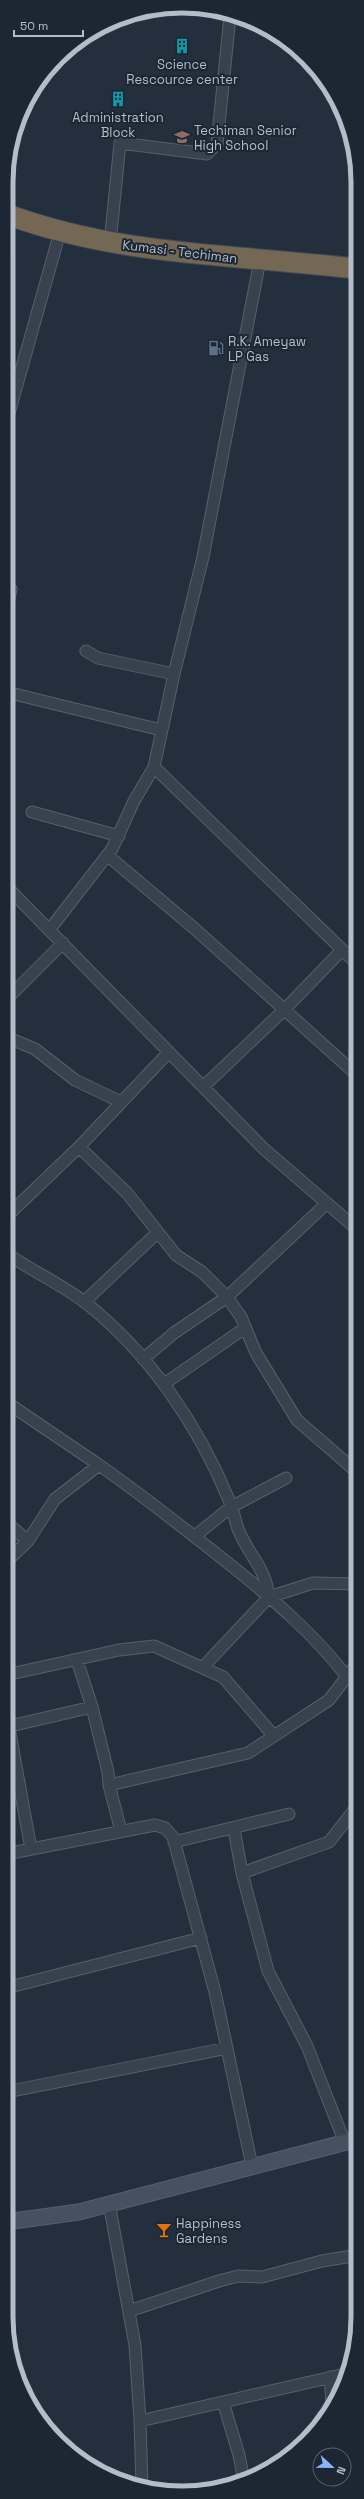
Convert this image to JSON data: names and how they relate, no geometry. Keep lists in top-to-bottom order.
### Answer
{
  "streets": {
    "highway": ["Kumasi - Techiman"]
  },
  "places": {
    "building": ["Science Rescource center", "Administration Block"],
    "school or university": ["Techiman Senior High School"],
    "fuel station": ["R.K. Ameyaw LP Gas"],
    "bar": ["Happiness Gardens"]
  },
  "scale_bar": "50 m",
  "north": "right"
}
